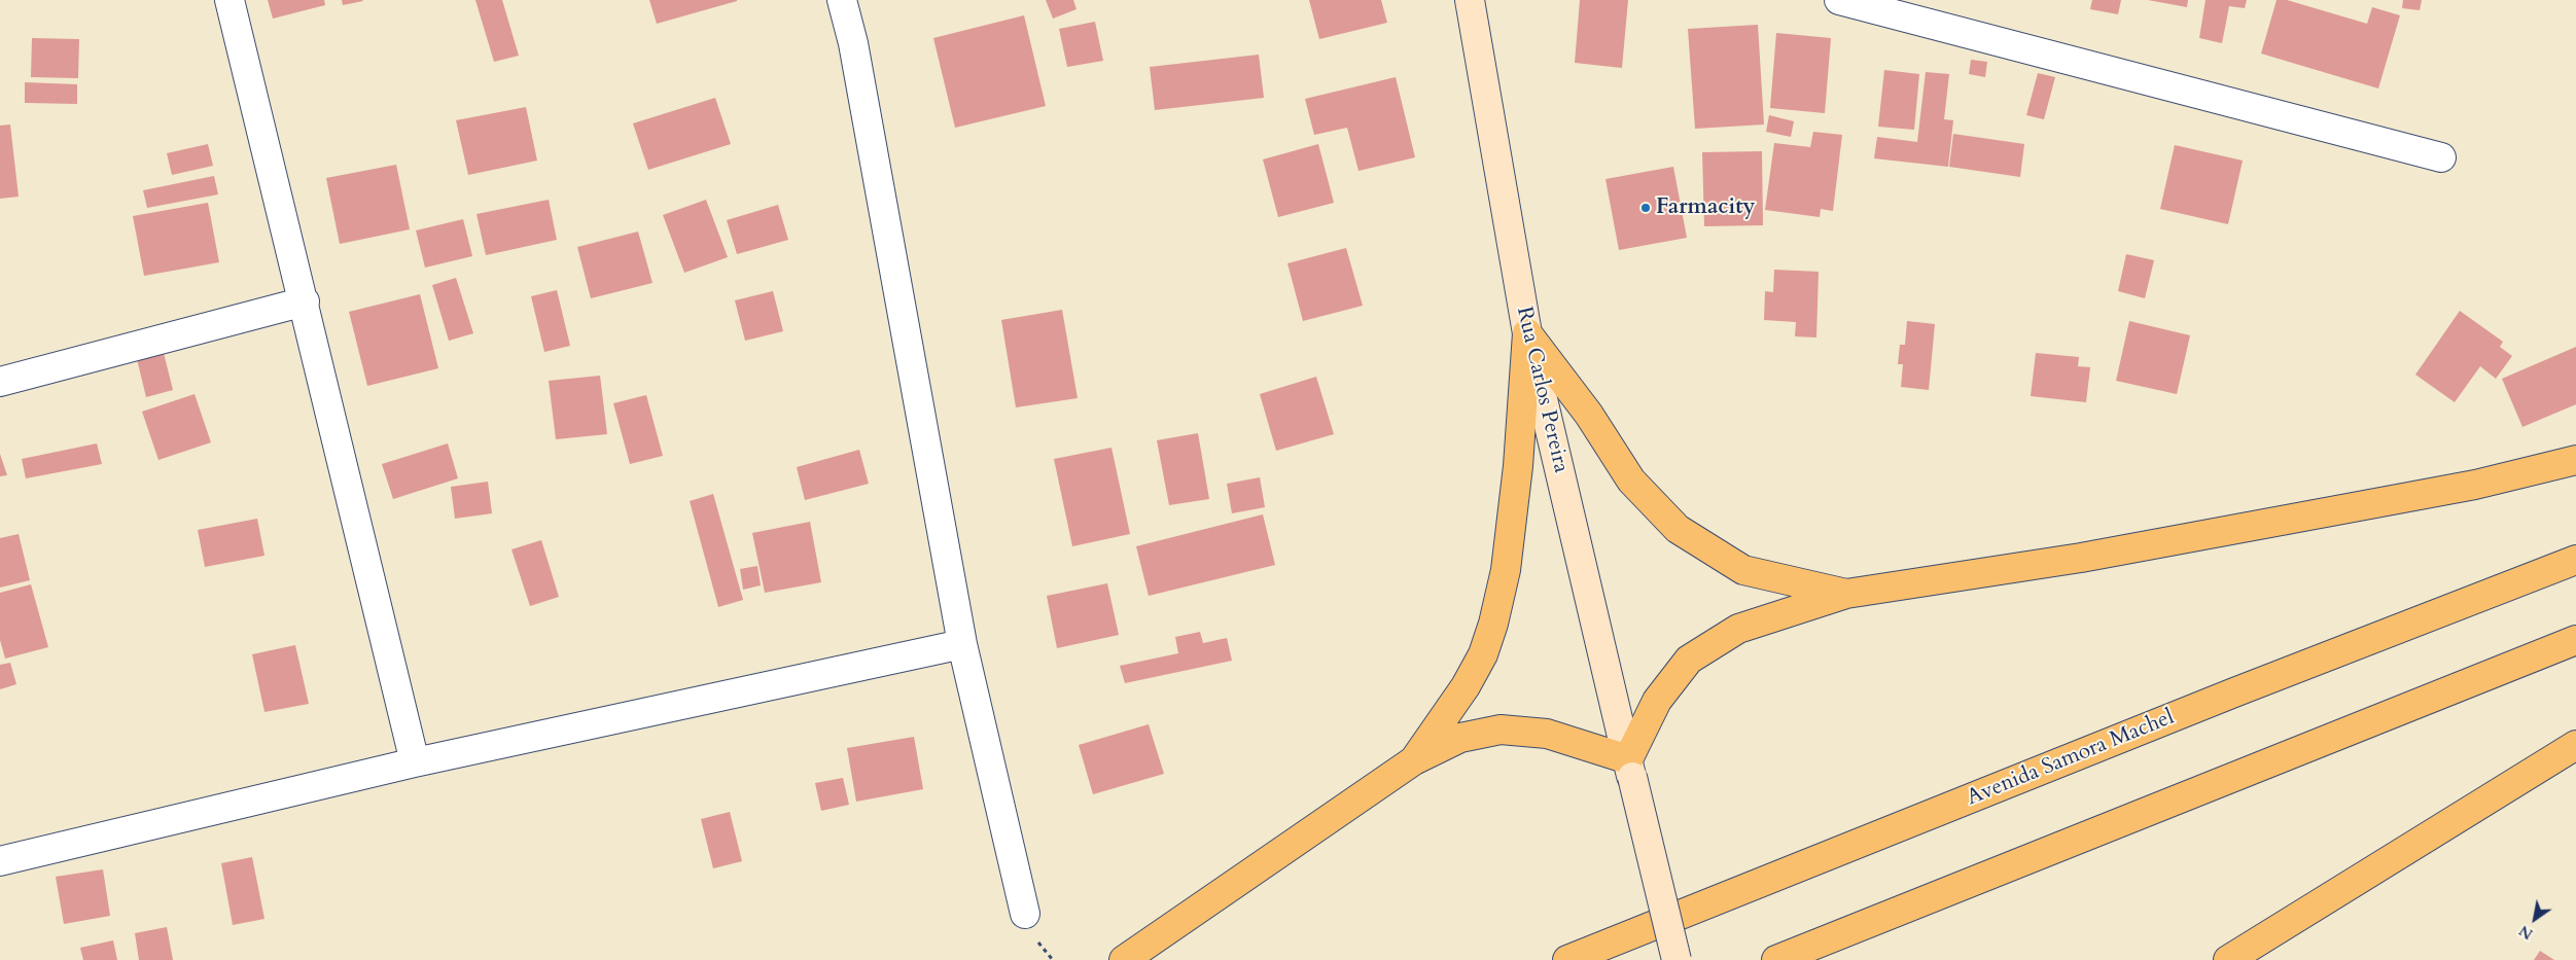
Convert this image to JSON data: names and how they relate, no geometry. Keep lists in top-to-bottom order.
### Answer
{
  "streets": {
    "highway": ["Avenida Samora Machel"],
    "main road": ["Rua Carlos Pereira"]
  },
  "places": ["Farmacity"],
  "north": "bottom left"
}
